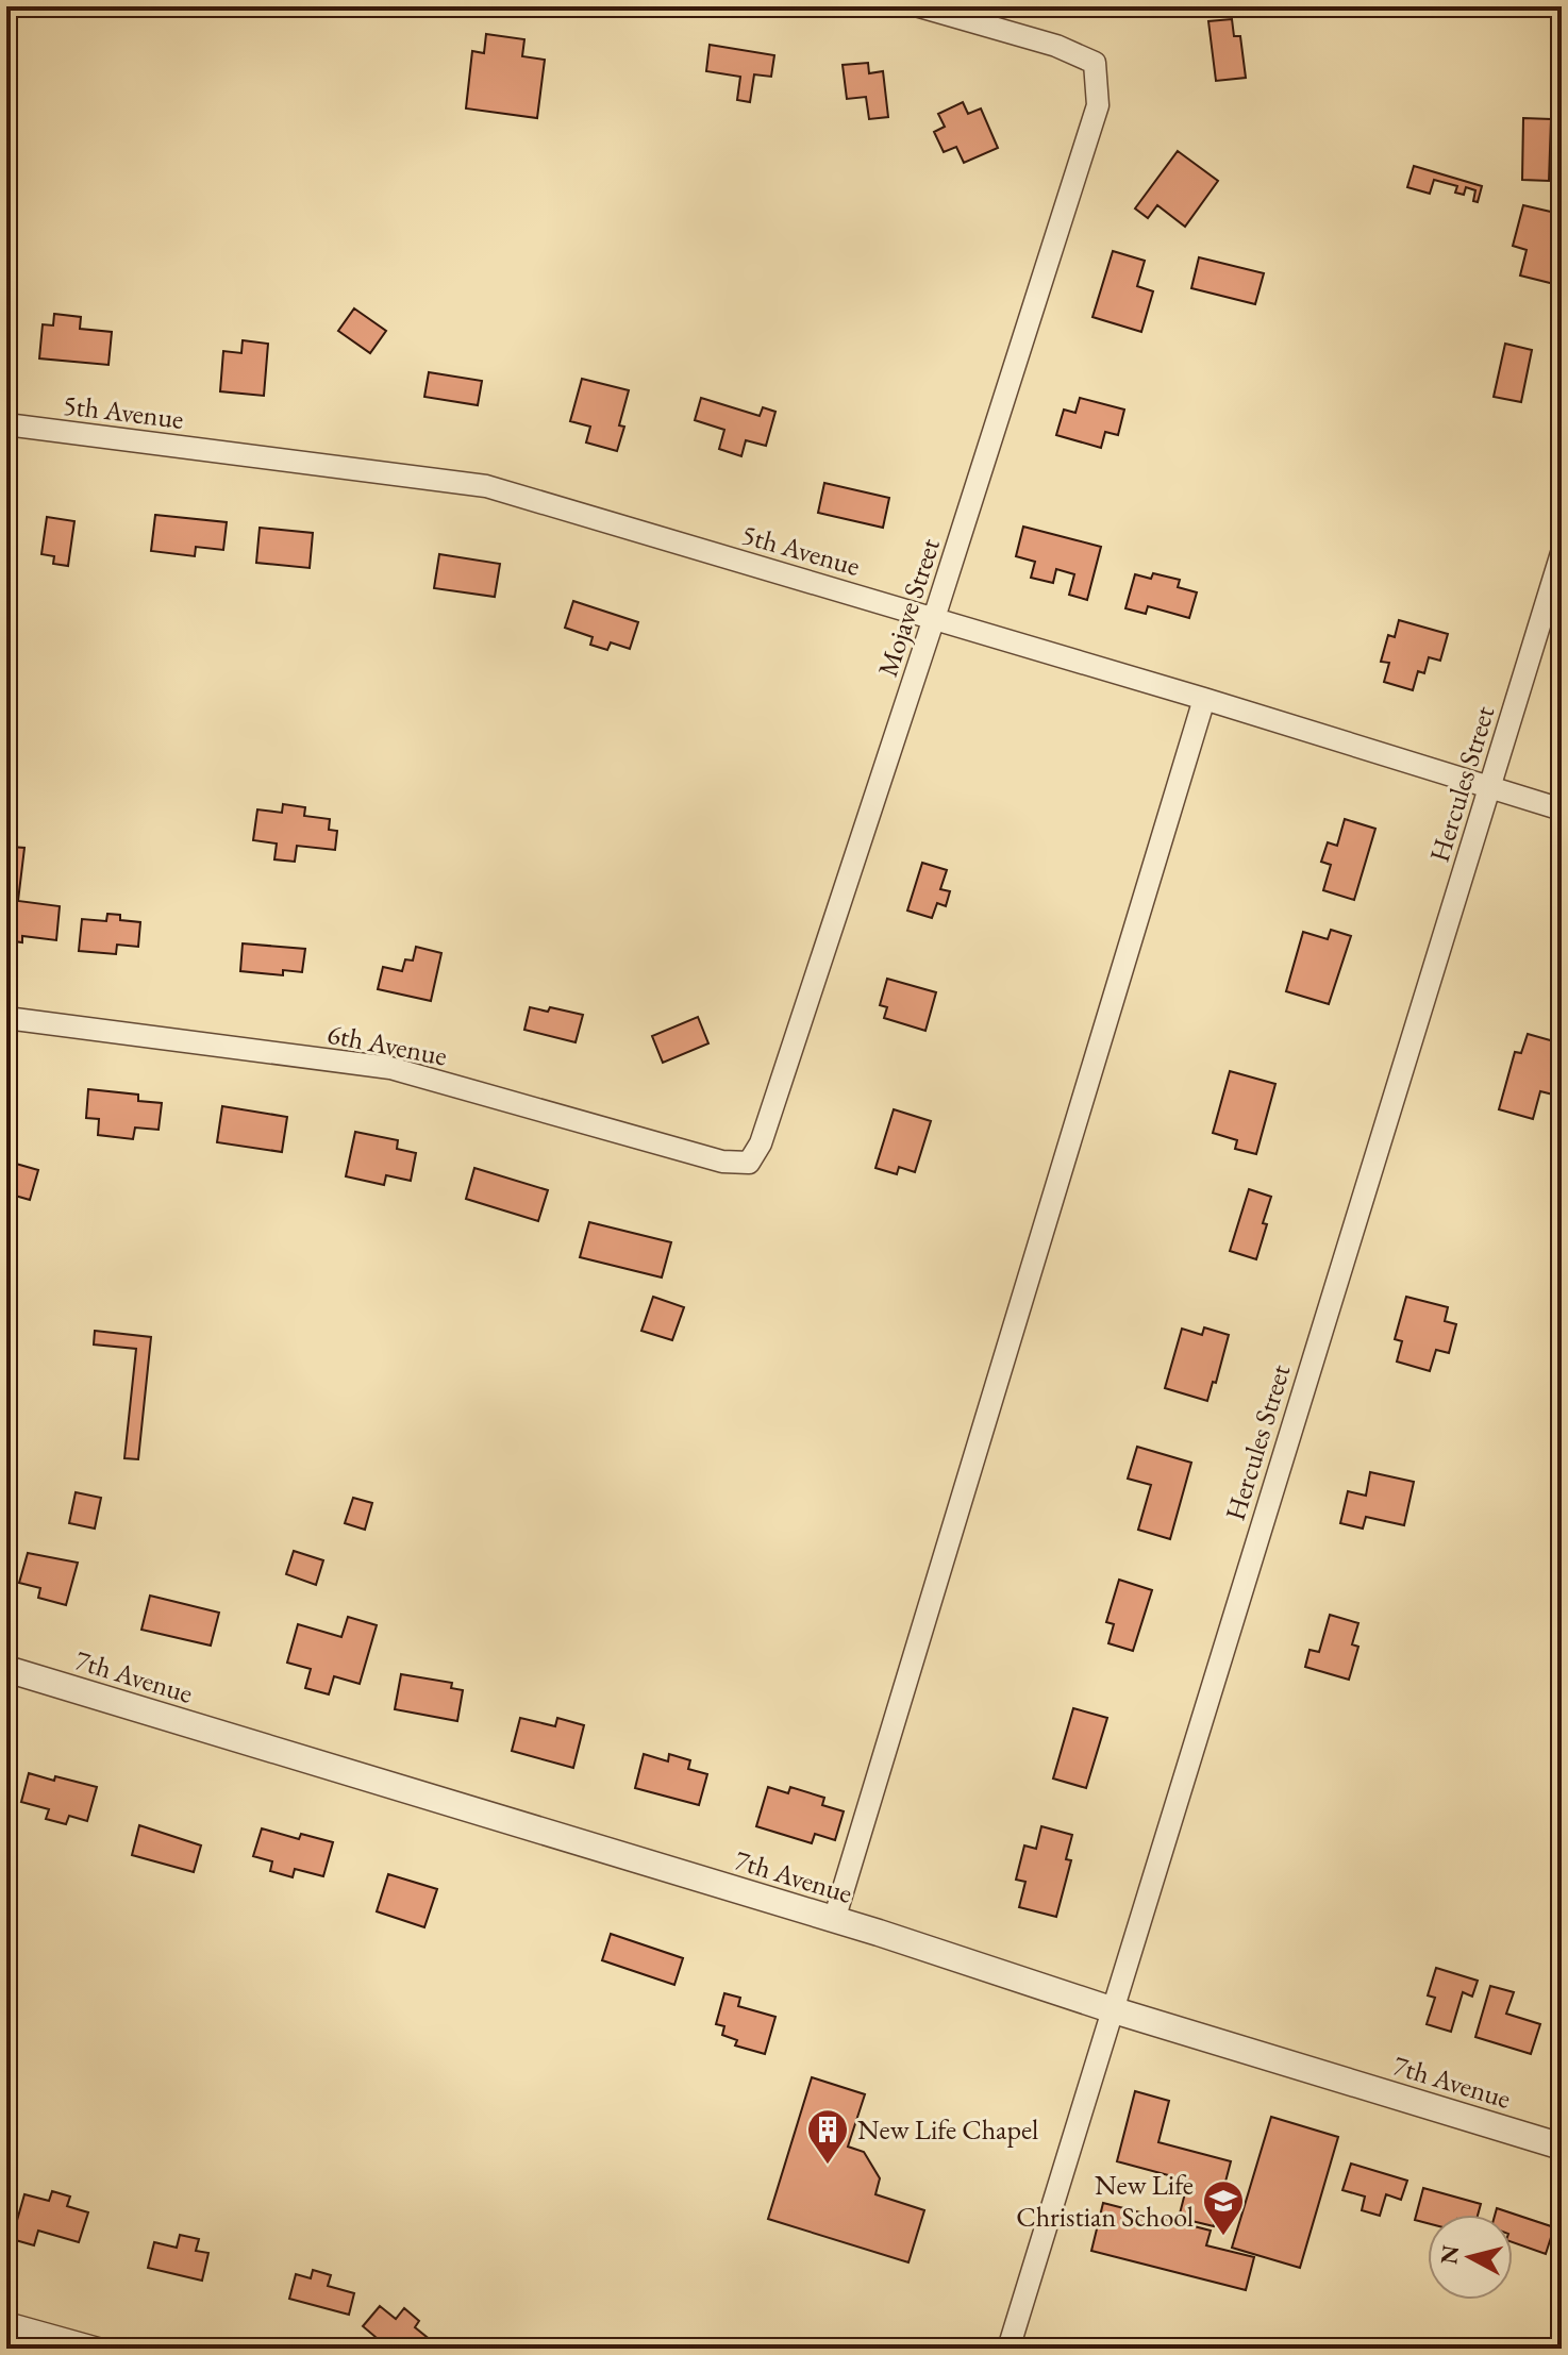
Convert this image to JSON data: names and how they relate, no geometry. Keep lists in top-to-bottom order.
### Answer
{
  "streets": {
    "street": [
      "5th Avenue",
      "Mojave Street",
      "Hercules Street",
      "6th Avenue",
      "7th Avenue"
    ]
  },
  "crossings": [
    ["5th Avenue", "Mojave Street"],
    ["5th Avenue", "Hercules Street"],
    ["Mojave Street", "6th Avenue"],
    ["Hercules Street", "7th Avenue"]
  ],
  "places": {
    "building": ["New Life Chapel"],
    "school or university": ["New Life Christian School"]
  },
  "north": "left"
}
